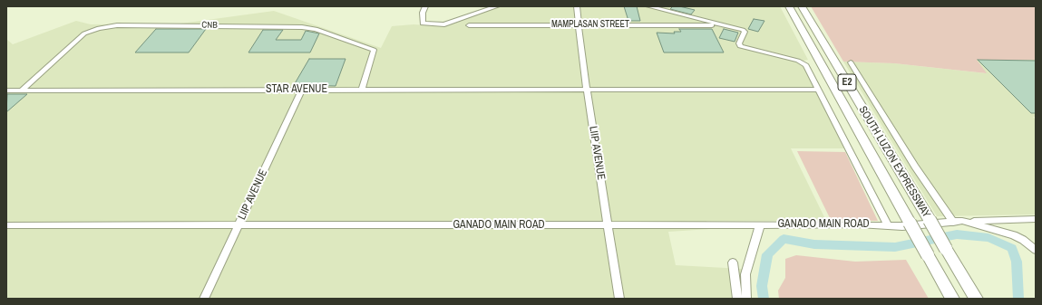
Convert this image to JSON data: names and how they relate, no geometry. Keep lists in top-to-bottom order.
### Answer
{
  "streets": {
    "highway": ["E2", "SOUTH LUZON EXPRESSWAY"],
    "street": [
      "MAMPLASAN STREET",
      "CNB",
      "STAR AVENUE",
      "LIIP AVENUE",
      "GANADO MAIN ROAD"
    ]
  },
  "crossings": [
    ["MAMPLASAN STREET", "LIIP AVENUE"],
    ["CNB", "STAR AVENUE"],
    ["STAR AVENUE", "LIIP AVENUE"],
    ["LIIP AVENUE", "GANADO MAIN ROAD"]
  ]
}
